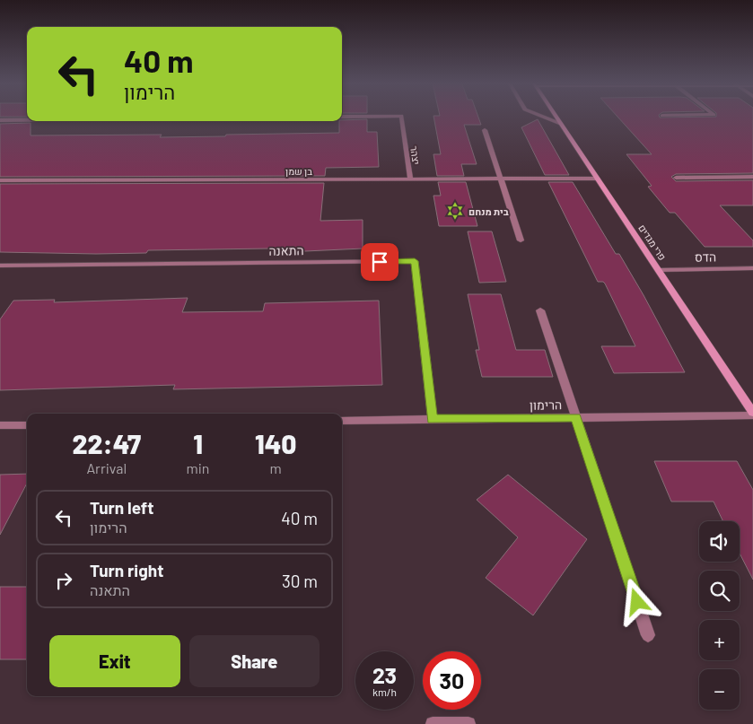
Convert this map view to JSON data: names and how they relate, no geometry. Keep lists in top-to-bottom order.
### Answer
{
  "streets": {
    "street": [
      "יצהר",
      "בן שמן",
      "פרי מגדים",
      "התאנה",
      "הדס",
      "הרימון"
    ]
  },
  "crossings": [
    ["יצהר", "בן שמן"],
    ["בן שמן", "פרי מגדים"],
    ["פרי מגדים", "הדס"],
    ["פרי מגדים", "הרימון"],
    ["התאנה", "הרימון"]
  ],
  "places": {
    "synagogue": ["בית מנחם"]
  },
  "page": {
    "turn": ["40 m", "הרימון"],
    "eta": [
      "22:47",
      "Arrival",
      "1",
      "min",
      "140",
      "m"
    ],
    "list": [
      {
        "name": "Turn left",
        "note": "הרימון",
        "value": "40 m"
      },
      {
        "name": "Turn right",
        "note": "התאנה",
        "value": "30 m"
      }
    ],
    "map_buttons": ["+", "−"],
    "buttons": ["Exit", "Share"],
    "speed": "23 km/h",
    "limit": "30"
  }
}
